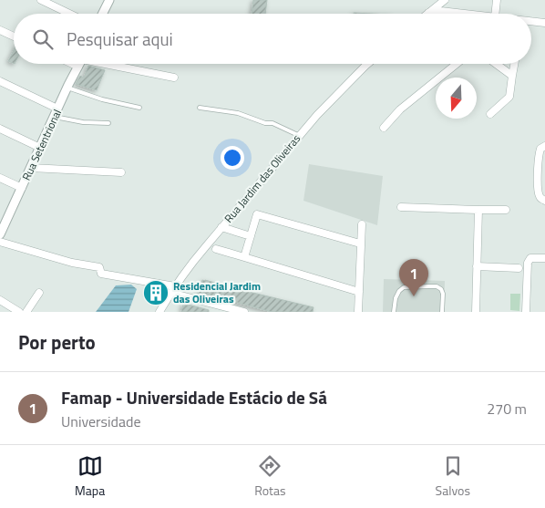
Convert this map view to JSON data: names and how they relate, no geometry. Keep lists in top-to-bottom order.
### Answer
{
  "streets": {
    "street": ["Rua Setentrional", "Rua Jardim das Oliveiras"]
  },
  "places": {
    "building": ["Residencial Jardim das Oliveiras"]
  },
  "north": "bottom",
  "page": {
    "search": "Pesquisar aqui",
    "pins": "1",
    "heading": "Por perto",
    "list": [
      {
        "mark": "1",
        "name": "Famap - Universidade Estácio de Sá",
        "note": "Universidade",
        "value": "270 m"
      }
    ],
    "nav": ["Mapa", "Rotas", "Salvos"]
  }
}
